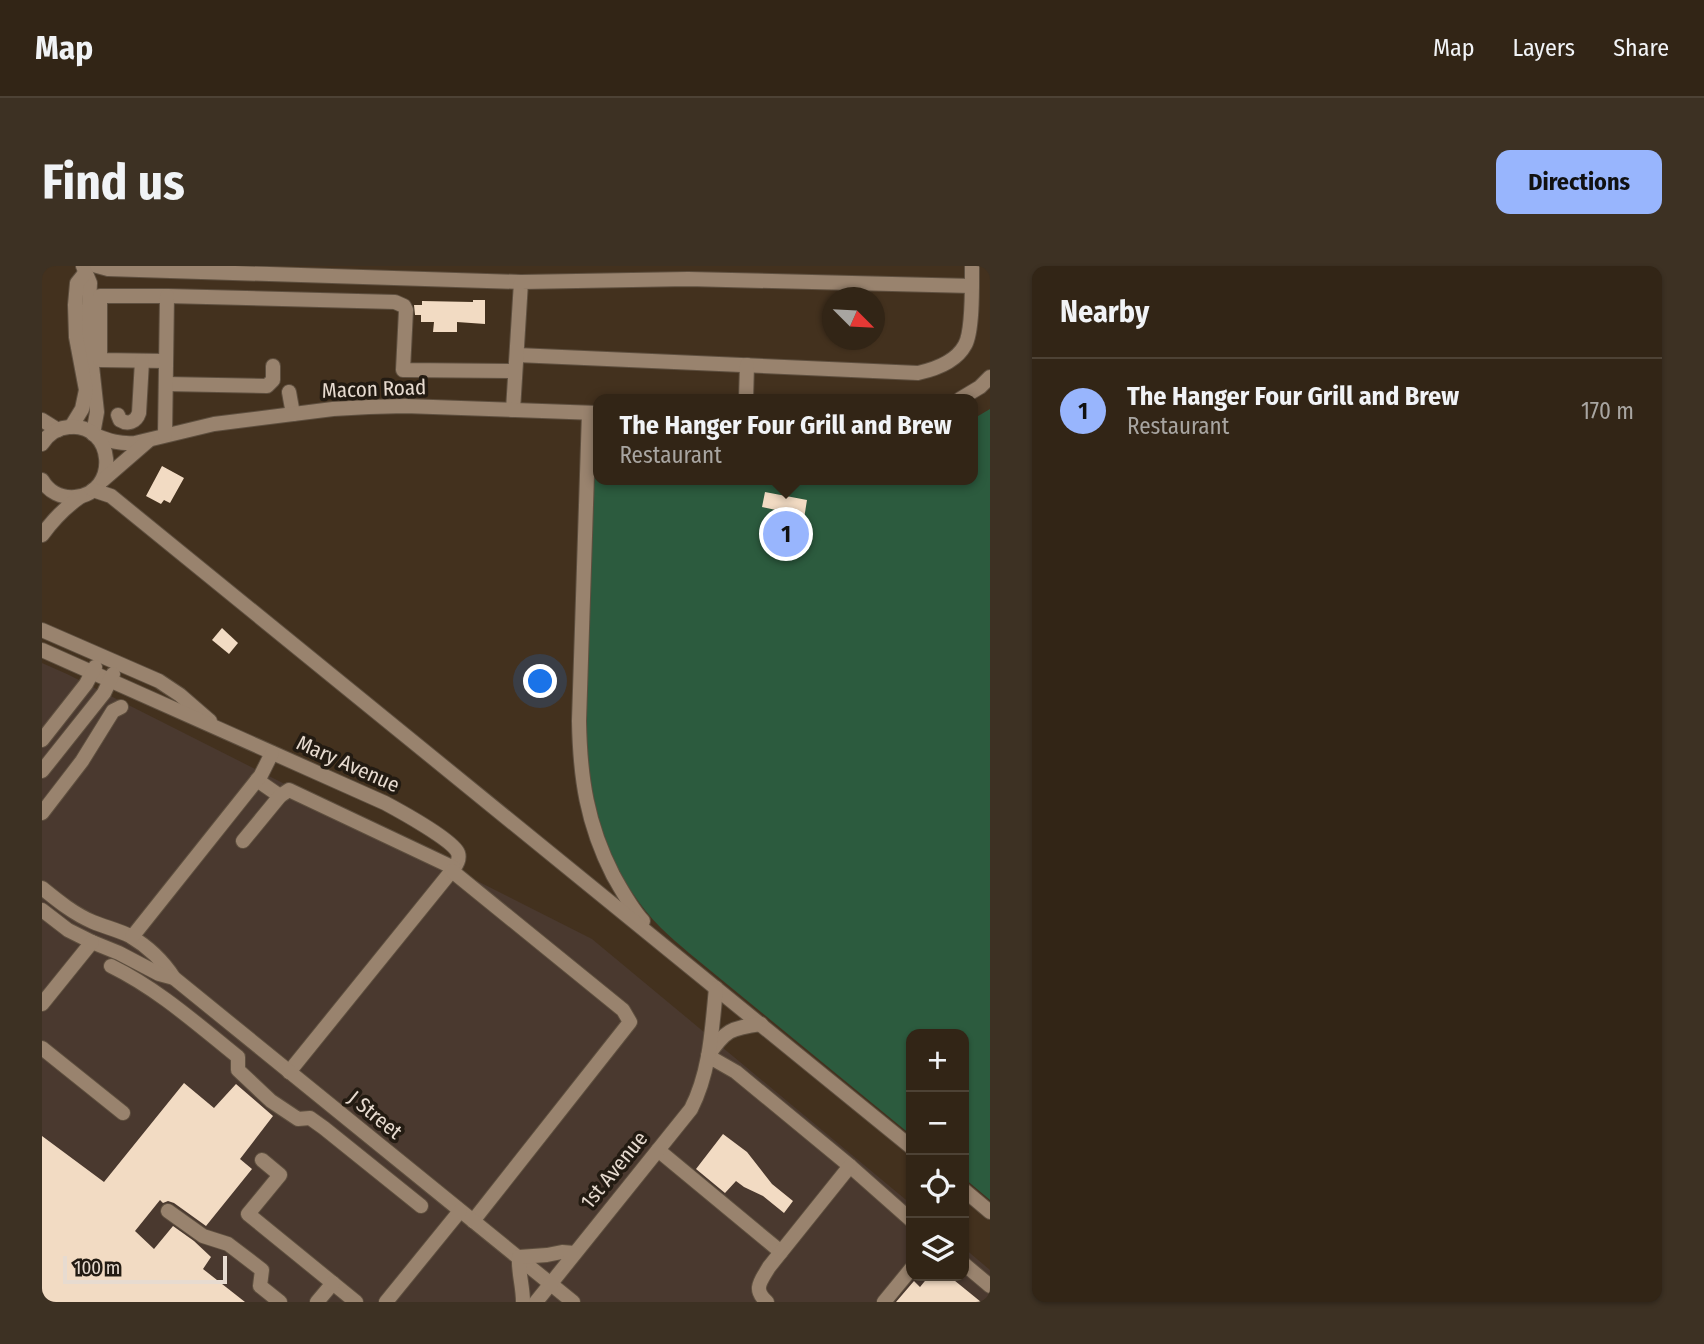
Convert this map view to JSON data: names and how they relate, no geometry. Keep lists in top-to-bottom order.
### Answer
{
  "streets": {
    "street": [
      "Macon Road",
      "Mary Avenue",
      "J Street",
      "1st Avenue"
    ]
  },
  "crossings": [
    ["J Street", "1st Avenue"]
  ],
  "scale_bar": "100 m",
  "north": "bottom right",
  "page": {
    "header": "Map",
    "nav": ["Map", "Layers", "Share"],
    "buttons": "Directions",
    "title": "Find us",
    "heading": "Nearby",
    "list": [
      {
        "mark": "1",
        "name": "The Hanger Four Grill and Brew",
        "note": "Restaurant",
        "value": "170 m"
      }
    ],
    "popup": ["The Hanger Four Grill and Brew", "Restaurant"],
    "pins": "1",
    "map_buttons": ["+", "−"],
    "scale": "100 m"
  }
}
